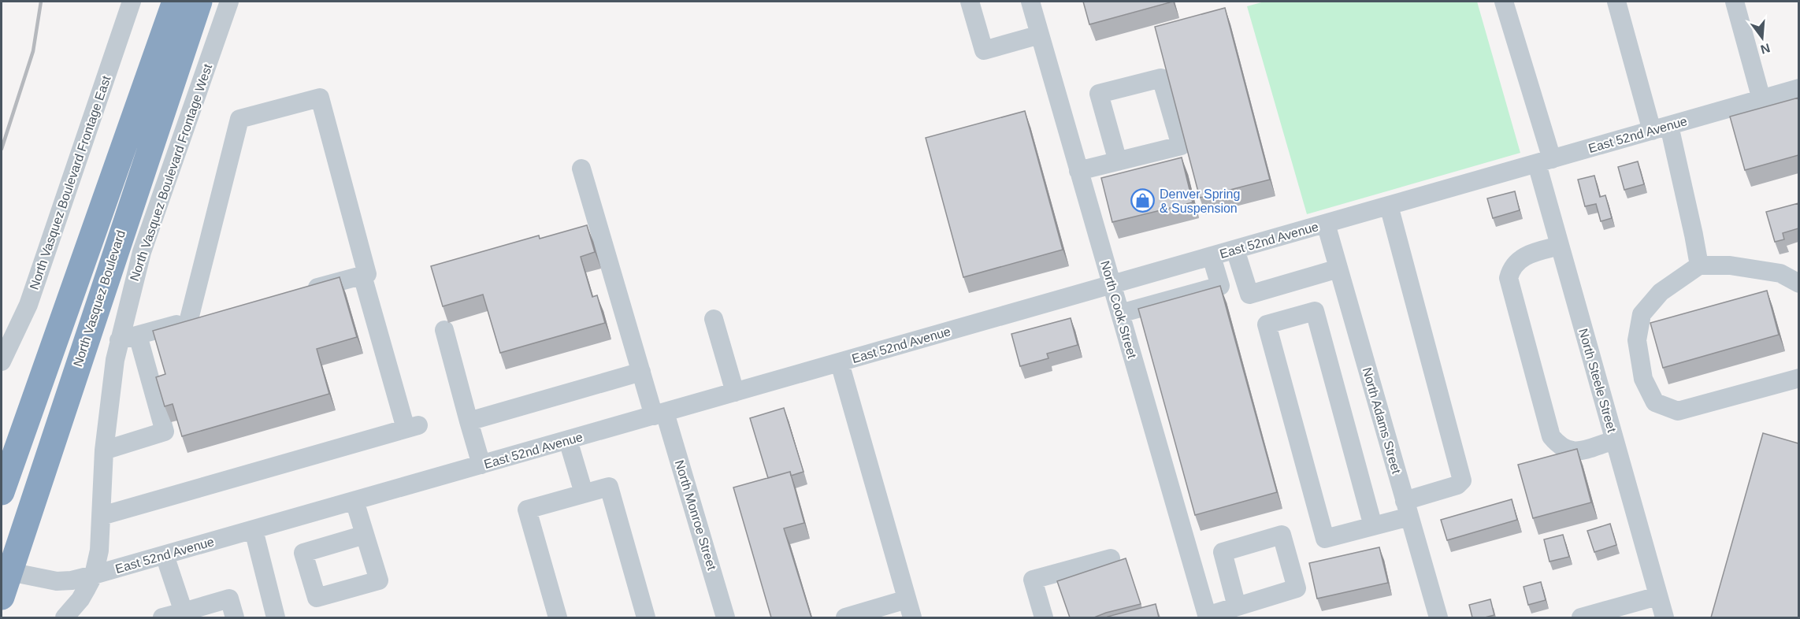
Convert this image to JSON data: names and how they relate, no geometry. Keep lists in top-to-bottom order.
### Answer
{
  "streets": {
    "highway": ["North Vasquez Boulevard"],
    "street": [
      "East 52nd Avenue",
      "North Vasquez Boulevard Frontage West",
      "North Vasquez Boulevard Frontage East",
      "North Cook Street",
      "North Steele Street",
      "North Adams Street",
      "North Monroe Street"
    ]
  },
  "crossings": [
    ["East 52nd Avenue", "North Vasquez Boulevard Frontage West"],
    ["East 52nd Avenue", "North Vasquez Boulevard"],
    ["East 52nd Avenue", "North Cook Street"],
    ["East 52nd Avenue", "North Steele Street"],
    ["East 52nd Avenue", "North Adams Street"],
    ["East 52nd Avenue", "North Monroe Street"]
  ],
  "places": {
    "shop": ["Denver Spring & Suspension"]
  },
  "north": "bottom"
}
